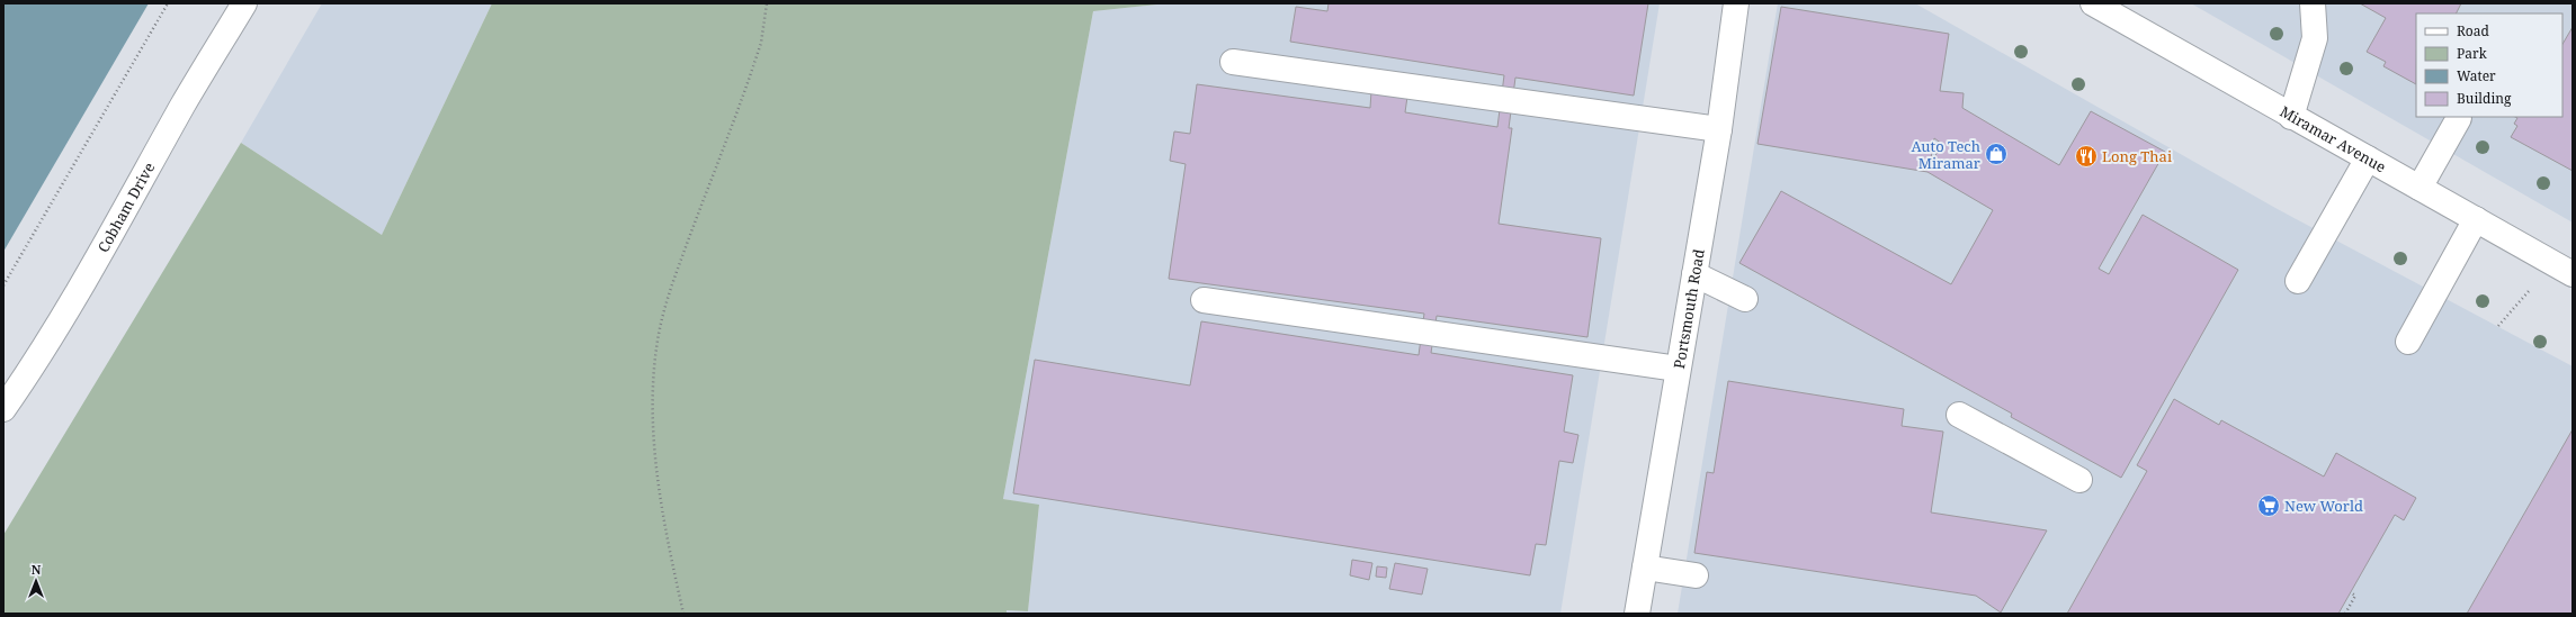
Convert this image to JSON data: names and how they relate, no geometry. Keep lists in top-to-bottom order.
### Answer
{
  "streets": {
    "main road": ["Miramar Avenue", "Cobham Drive", "Portsmouth Road"]
  },
  "places": {
    "shop": ["Auto Tech Miramar"],
    "restaurant": ["Long Thai"],
    "supermarket": ["New World"]
  },
  "legend": [
    "Road",
    "Park",
    "Water",
    "Building"
  ],
  "north": "top"
}
